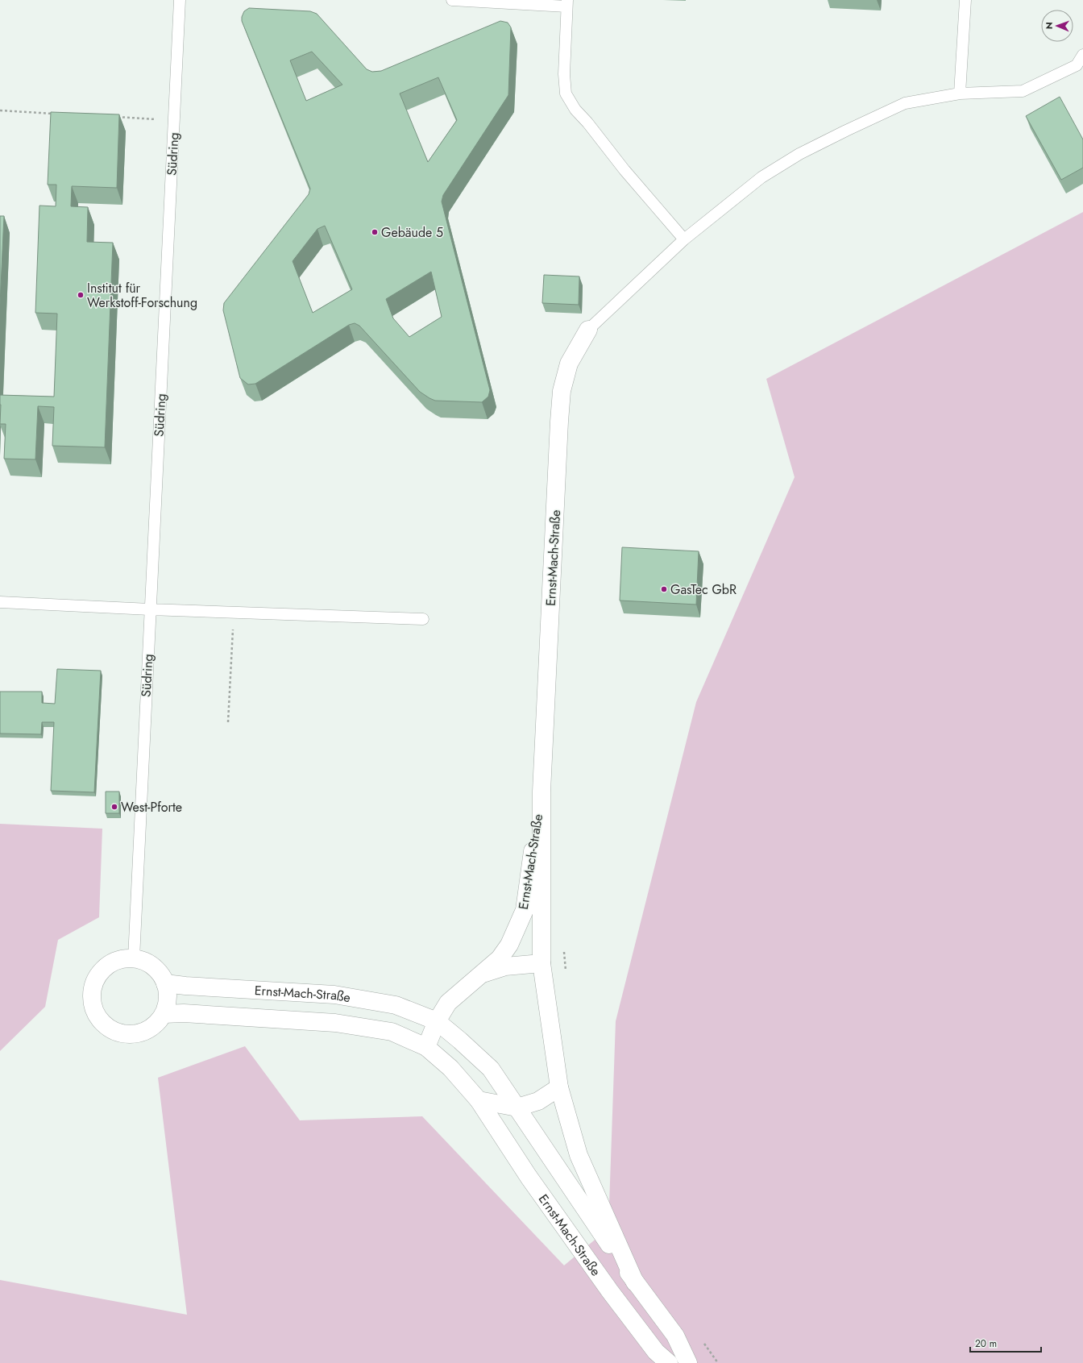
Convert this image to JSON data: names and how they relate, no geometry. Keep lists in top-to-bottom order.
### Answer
{
  "streets": {
    "street": ["Ernst-Mach-Straße"],
    "lane": ["Südring"]
  },
  "crossings": [
    ["Südring", "Ernst-Mach-Straße"]
  ],
  "places": [
    "Gebäude 5",
    "Institut für Werkstoff-Forschung",
    "GasTec GbR",
    "West-Pforte"
  ],
  "scale_bar": "20 m",
  "north": "left"
}
